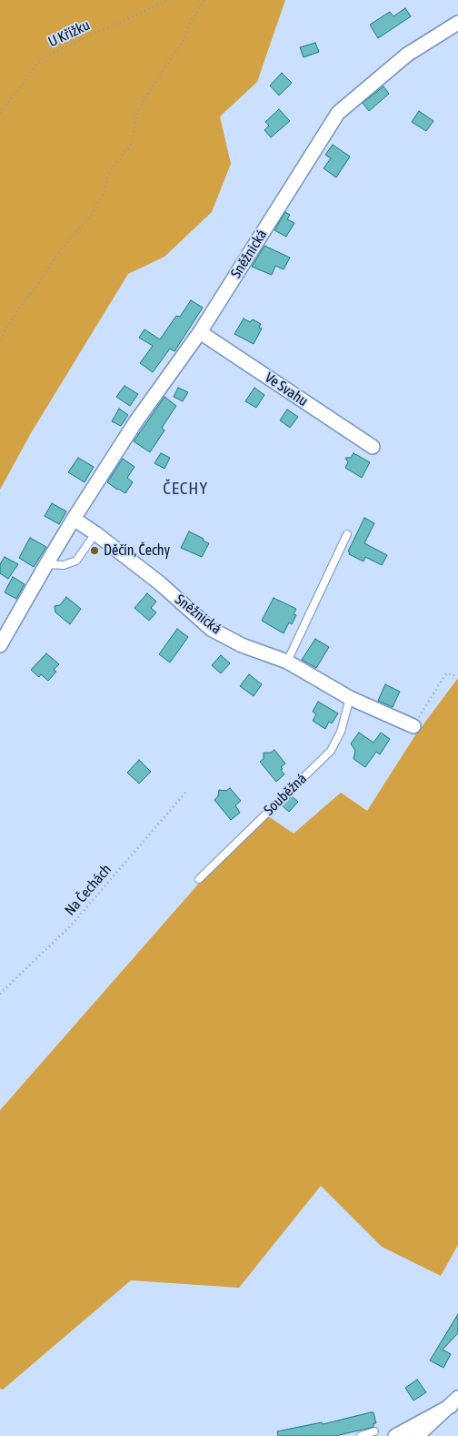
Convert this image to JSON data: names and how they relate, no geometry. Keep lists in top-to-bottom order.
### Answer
{
  "streets": {
    "street": ["Sněžnická", "Ve Svahu"],
    "lane": ["Souběžná"],
    "path": ["U Křížku", "Na Čechách"]
  },
  "crossings": [
    ["Sněžnická", "Ve Svahu"],
    ["Sněžnická", "Souběžná"]
  ],
  "districts": ["ČECHY"],
  "places": ["Děčín, Čechy"]
}
